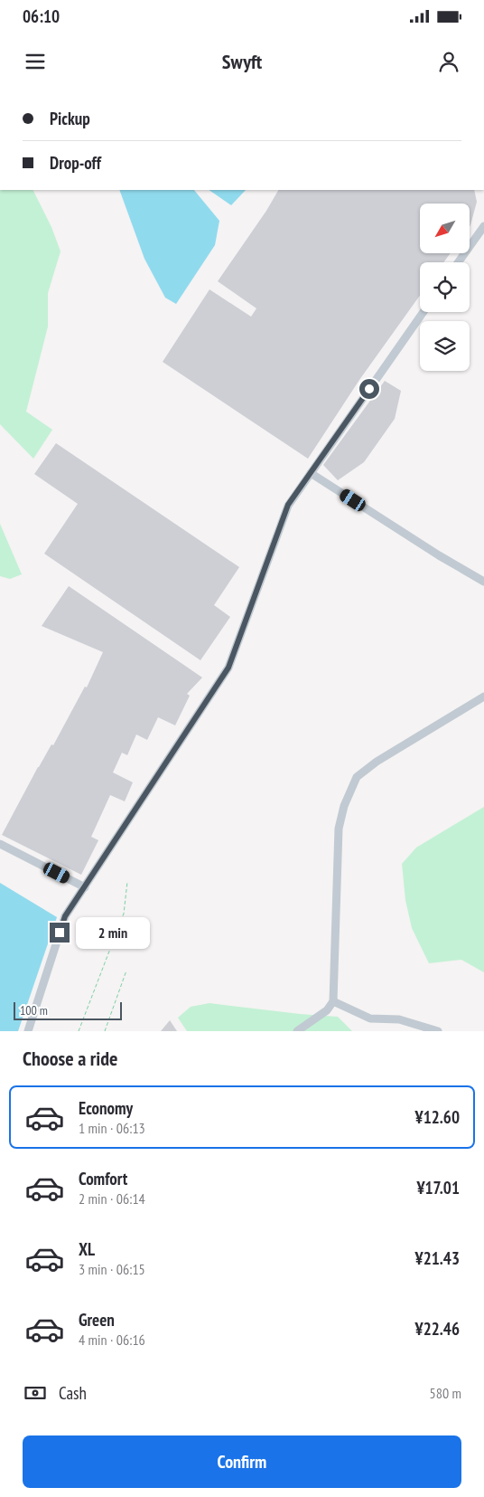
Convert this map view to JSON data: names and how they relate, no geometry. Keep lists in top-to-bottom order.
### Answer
{
  "scale_bar": "100 m",
  "north": "bottom left",
  "page": {
    "status": "06:10",
    "header": "Swyft",
    "banner": ["Pickup", "Drop-off"],
    "bubble": "2 min",
    "scale": "100 m",
    "heading": "Choose a ride",
    "list": [
      {
        "name": "Economy",
        "note": "1 min · 06:13",
        "value": "¥12.60"
      },
      {
        "name": "Comfort",
        "note": "2 min · 06:14",
        "value": "¥17.01"
      },
      {
        "name": "XL",
        "note": "3 min · 06:15",
        "value": "¥21.43"
      },
      {
        "name": "Green",
        "note": "4 min · 06:16",
        "value": "¥22.46"
      }
    ],
    "pay": ["Cash", "580 m"],
    "buttons": "Confirm"
  }
}
